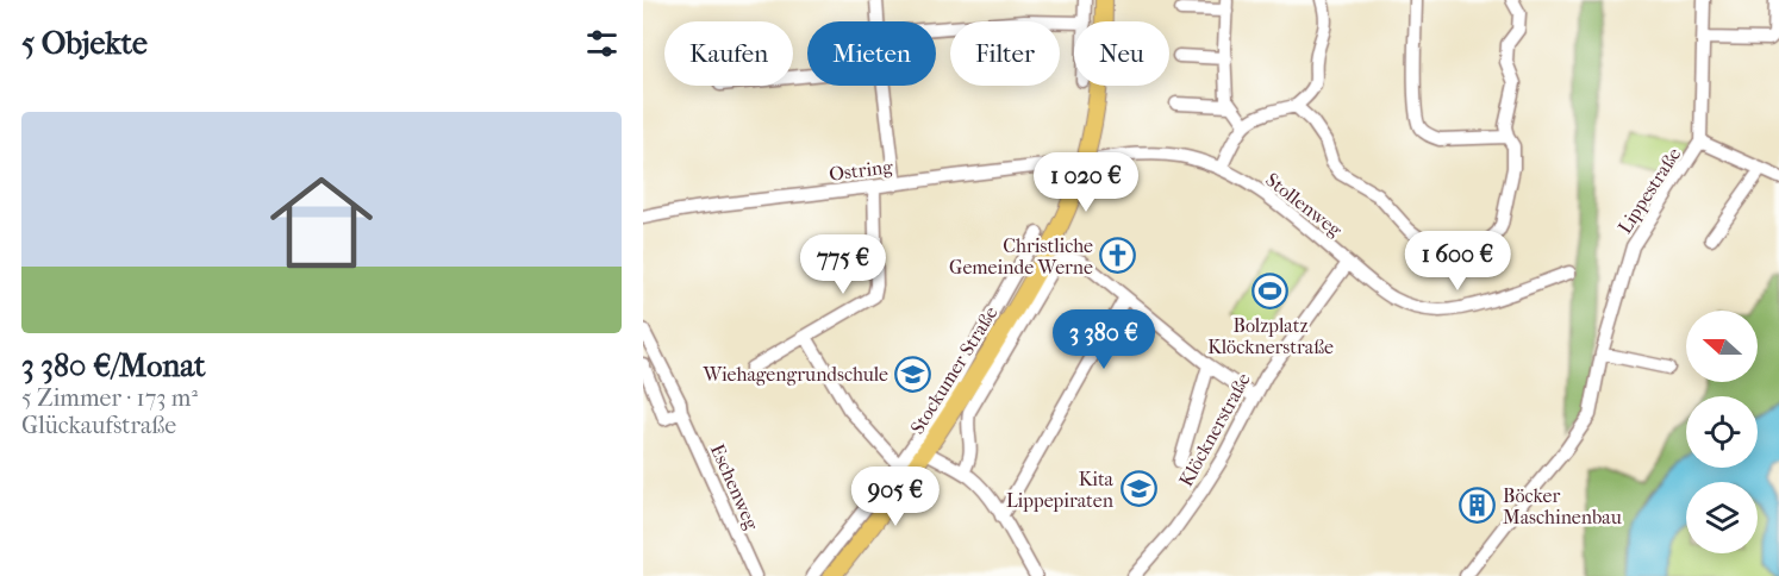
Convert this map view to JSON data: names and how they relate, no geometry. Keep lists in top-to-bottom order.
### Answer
{
  "streets": {
    "main road": ["Stockumer Straße"],
    "street": [
      "Ostring",
      "Lippestraße",
      "Stollenweg",
      "Klöcknerstraße",
      "Eschenweg"
    ]
  },
  "crossings": [
    ["Ostring", "Stollenweg"],
    ["Ostring", "Stockumer Straße"],
    ["Stollenweg", "Stockumer Straße"],
    ["Stollenweg", "Klöcknerstraße"]
  ],
  "places": {
    "church": ["Christliche Gemeinde Werne"],
    "sports": ["Bolzplatz Klöcknerstraße"],
    "school or university": ["Wiehagengrundschule", "Kita Lippepiraten"],
    "building": ["Böcker Maschinenbau"]
  },
  "north": "left",
  "page": {
    "heading": "5 Objekte",
    "chip": [
      "Kaufen",
      "Mieten",
      "Filter",
      "Neu"
    ],
    "list": [
      {
        "name": "3 380 €/Monat",
        "note": "5 Zimmer · 173 m² · Glückaufstraße"
      }
    ],
    "price": [
      "1 020 €",
      "1 600 €",
      "775 €",
      "3 380 €",
      "905 €"
    ]
  }
}
